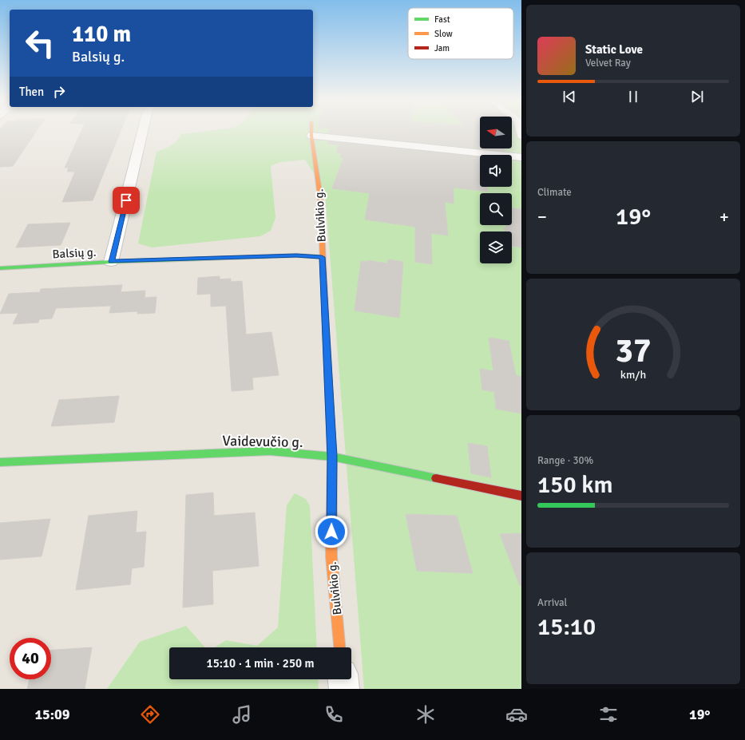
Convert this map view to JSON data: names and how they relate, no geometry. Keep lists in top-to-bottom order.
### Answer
{
  "streets": {
    "street": ["Bulvikio g.", "Balsių g.", "Vaidevučio g."]
  },
  "crossings": [
    ["Bulvikio g.", "Balsių g."],
    ["Bulvikio g.", "Vaidevučio g."]
  ],
  "legend": ["Fast", "Slow", "Jam"],
  "north": "left",
  "page": {
    "turn": ["110 m", "Balsių g."],
    "song": ["Static Love", "Velvet Ray"],
    "then": "Then",
    "tile": [
      "Climate",
      ["Range · 30%", "150 km"],
      ["Arrival", "15:10"]
    ],
    "heat": ["−", "19°", "+"],
    "limit": "40",
    "trip": "15:10 · 1 min · 250 m",
    "tabs": ["15:09", "19°"],
    "gauge": ["37", "km/h"]
  }
}
